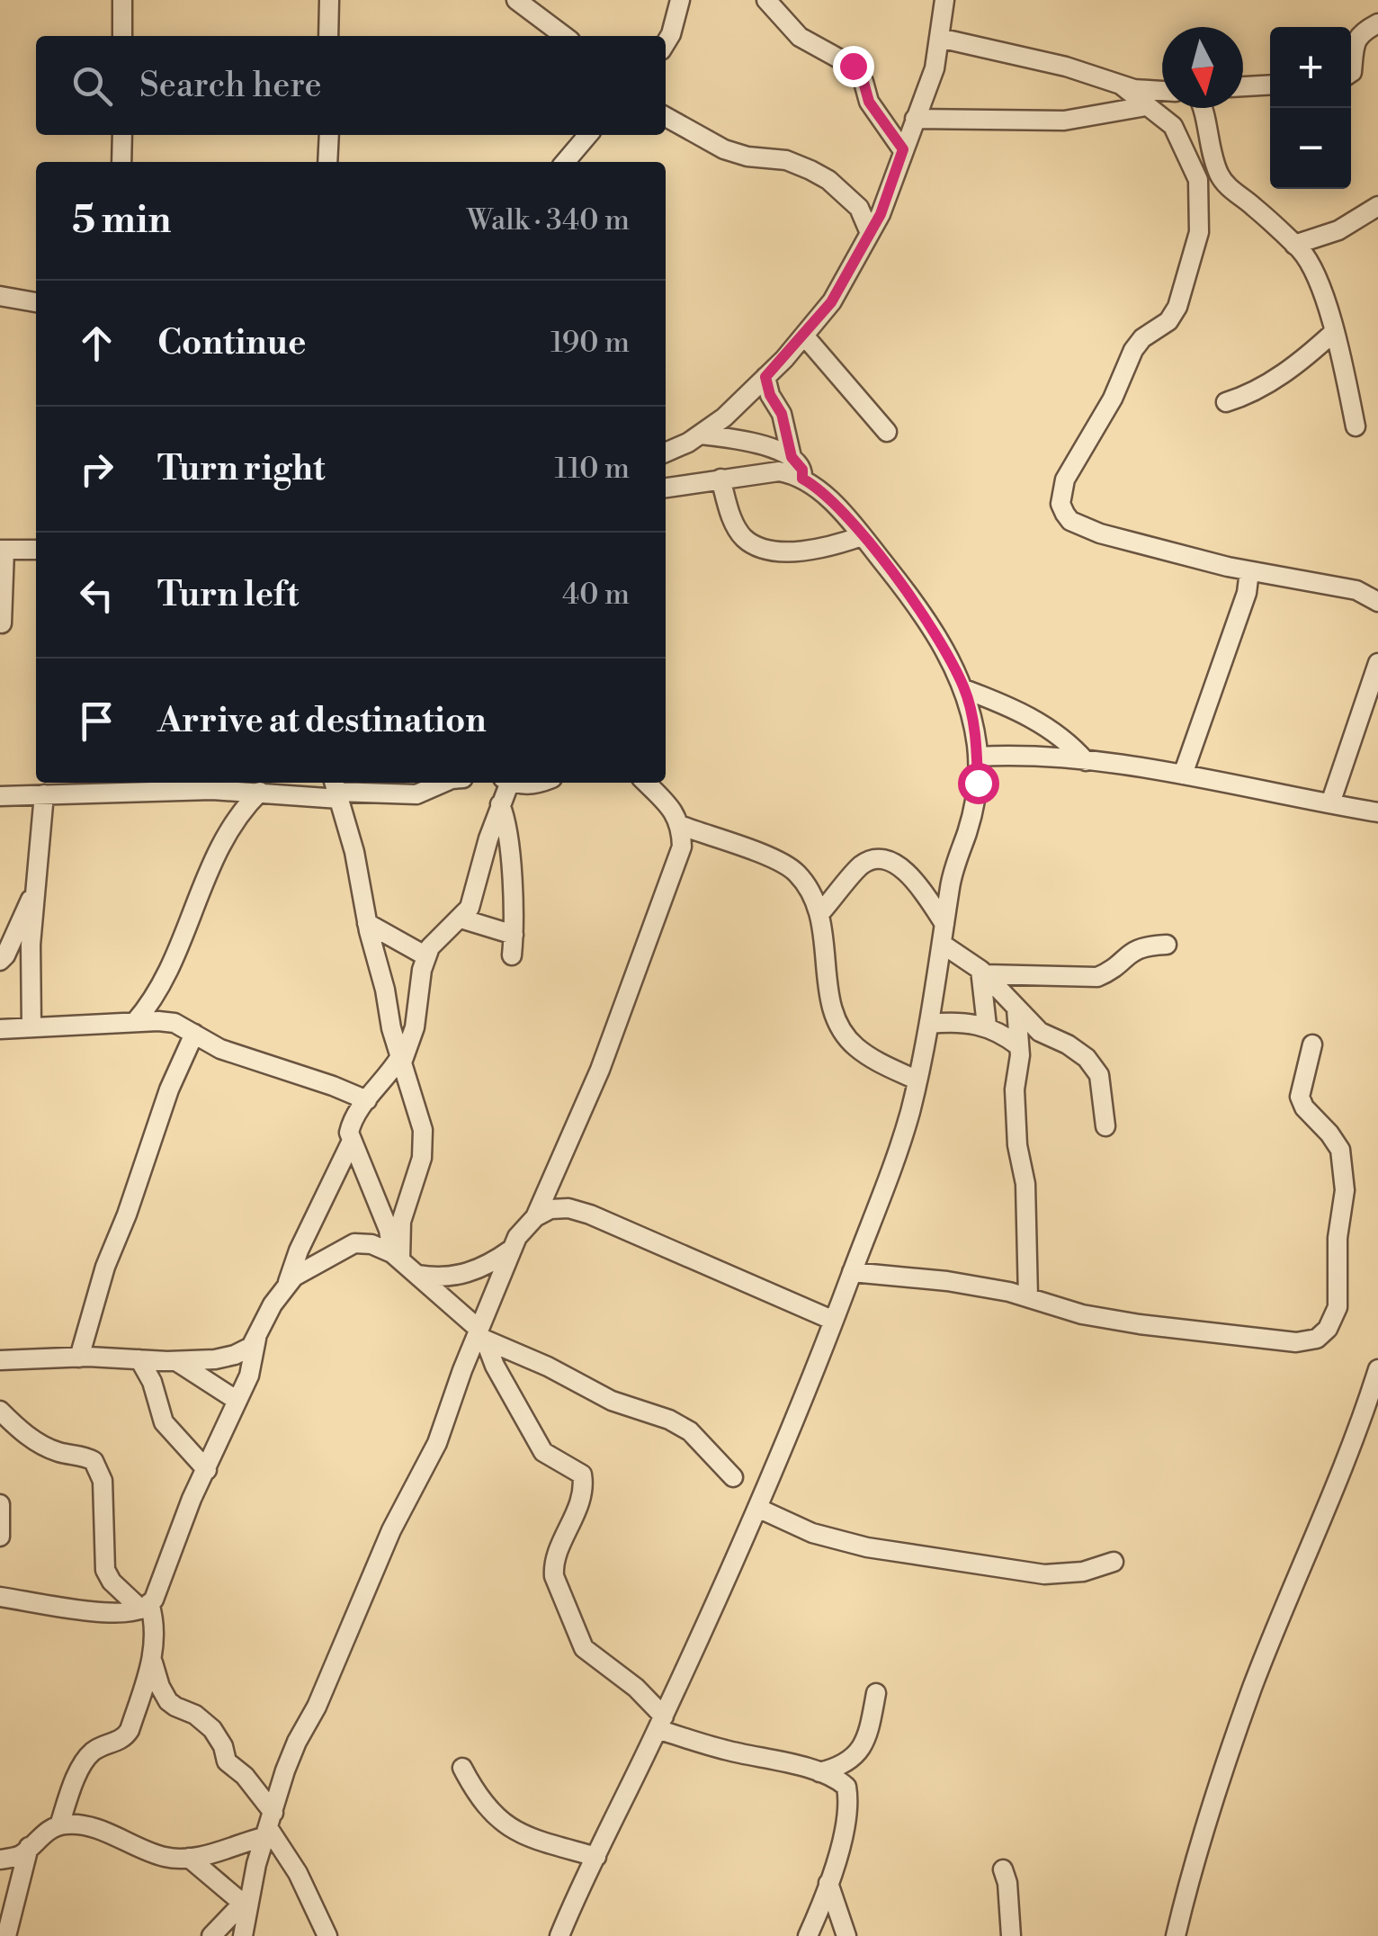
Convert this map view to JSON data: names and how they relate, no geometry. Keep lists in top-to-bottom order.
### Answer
{
  "north": "bottom",
  "page": {
    "map_buttons": ["+", "−"],
    "search": "Search here",
    "heading": ["5 min", "Walk · 340 m"],
    "list": [
      ["Continue", "190 m"],
      ["Turn right", "110 m"],
      ["Turn left", "40 m"],
      "Arrive at destination"
    ]
  }
}
